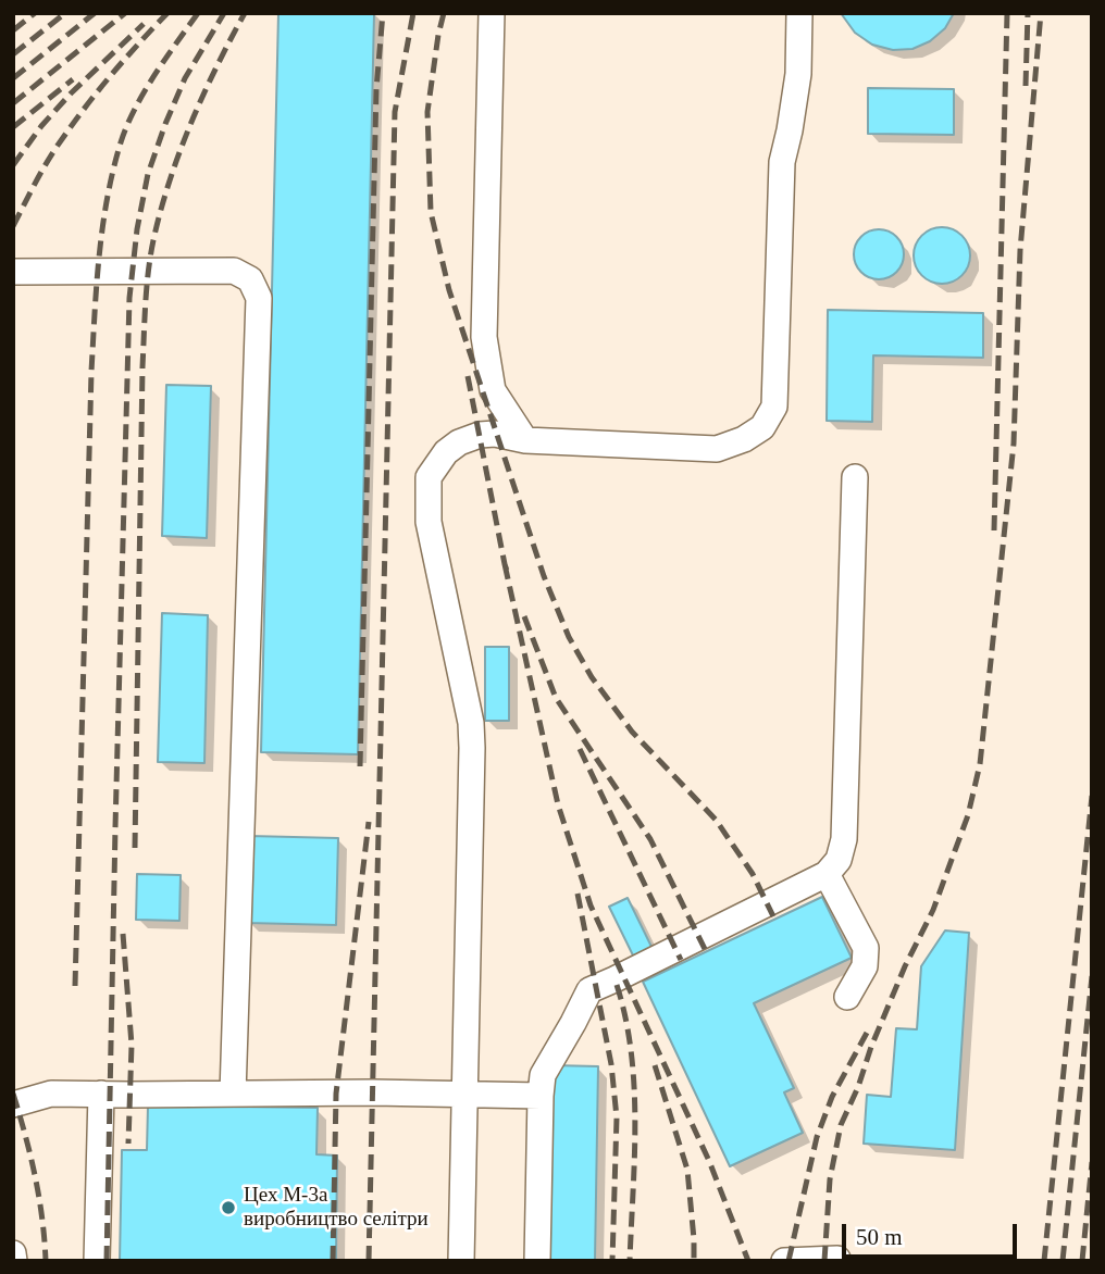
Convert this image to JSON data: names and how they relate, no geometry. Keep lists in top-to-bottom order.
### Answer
{
  "places": ["Цех М-3а виробництво селітри"],
  "scale_bar": "50 m"
}
